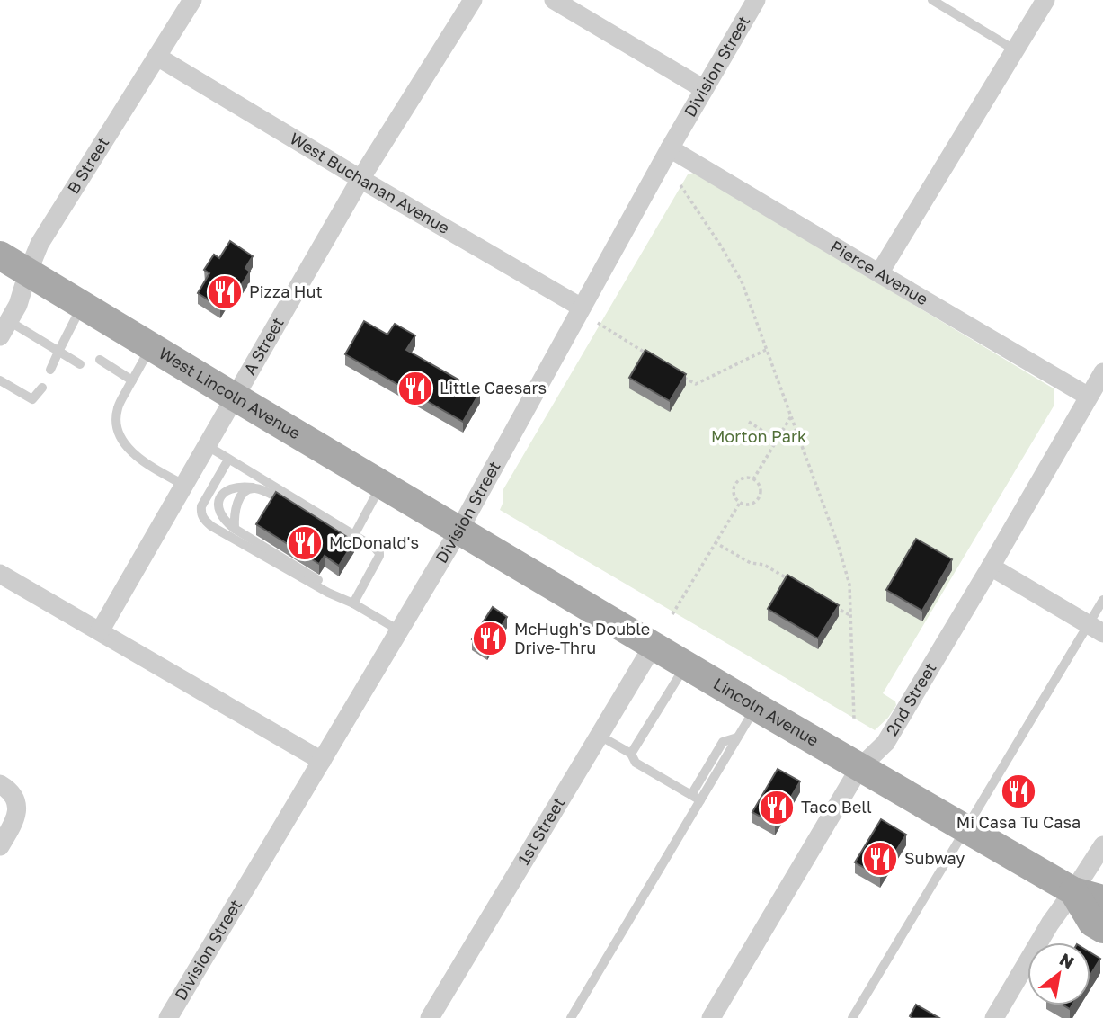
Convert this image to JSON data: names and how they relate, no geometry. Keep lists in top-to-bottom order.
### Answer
{
  "streets": {
    "main road": ["West Lincoln Avenue", "Lincoln Avenue"],
    "street": [
      "Division Street",
      "B Street",
      "West Buchanan Avenue",
      "Pierce Avenue",
      "A Street",
      "2nd Street",
      "1st Street"
    ]
  },
  "crossings": [
    ["Division Street", "West Buchanan Avenue"],
    ["Division Street", "Pierce Avenue"],
    ["Division Street", "West Lincoln Avenue"],
    ["Division Street", "Lincoln Avenue"],
    ["B Street", "West Buchanan Avenue"],
    ["B Street", "West Lincoln Avenue"],
    ["West Buchanan Avenue", "A Street"],
    ["Pierce Avenue", "2nd Street"],
    ["A Street", "West Lincoln Avenue"],
    ["West Lincoln Avenue", "Lincoln Avenue"],
    ["2nd Street", "Lincoln Avenue"],
    ["Lincoln Avenue", "1st Street"]
  ],
  "parks": ["Morton Park"],
  "places": {
    "restaurant": [
      "Pizza Hut",
      "Little Caesars",
      "McDonald's",
      "McHugh's Double Drive-Thru",
      "Mi Casa Tu Casa",
      "Taco Bell",
      "Subway"
    ]
  },
  "north": "top right"
}
